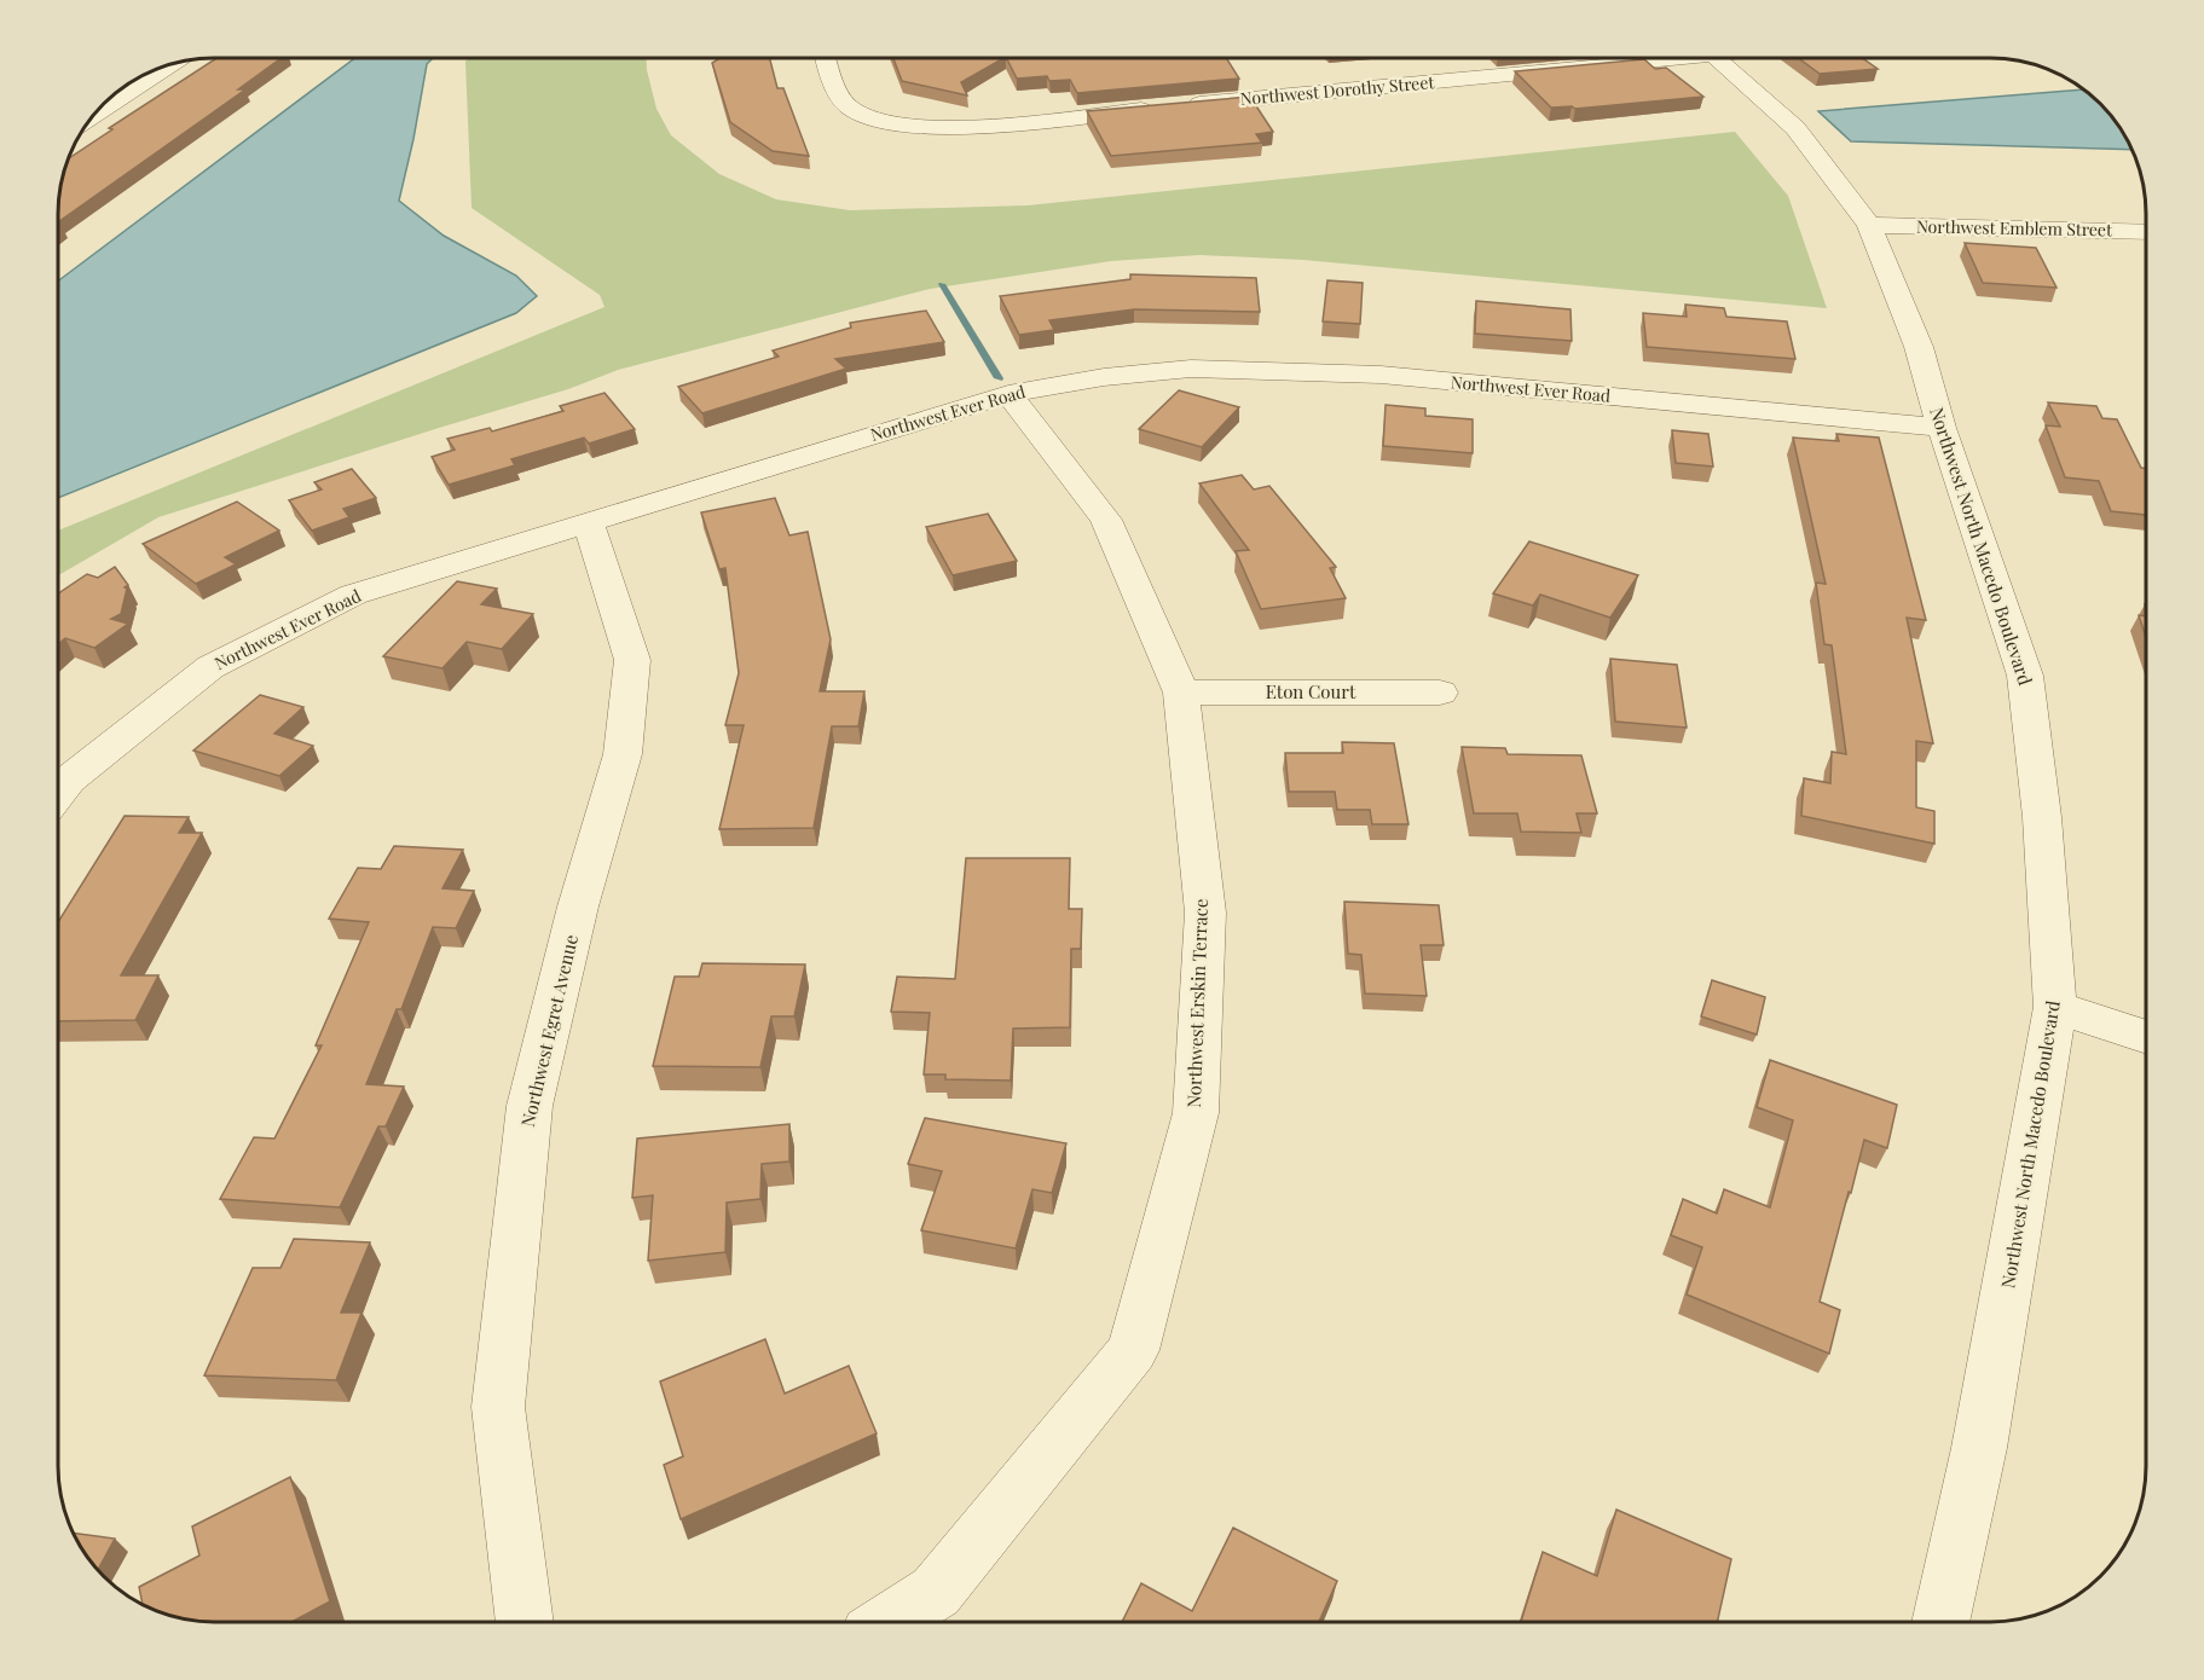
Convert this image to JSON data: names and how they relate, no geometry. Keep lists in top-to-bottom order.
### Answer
{
  "streets": {
    "street": [
      "Northwest Dorothy Street",
      "Northwest Emblem Street",
      "Northwest Ever Road",
      "Northwest North Macedo Boulevard",
      "Eton Court",
      "Northwest Erskin Terrace",
      "Northwest Egret Avenue"
    ]
  },
  "crossings": [
    ["Northwest Emblem Street", "Northwest North Macedo Boulevard"],
    ["Northwest Ever Road", "Northwest North Macedo Boulevard"],
    ["Northwest Ever Road", "Northwest Erskin Terrace"],
    ["Northwest Ever Road", "Northwest Egret Avenue"],
    ["Eton Court", "Northwest Erskin Terrace"]
  ]
}
